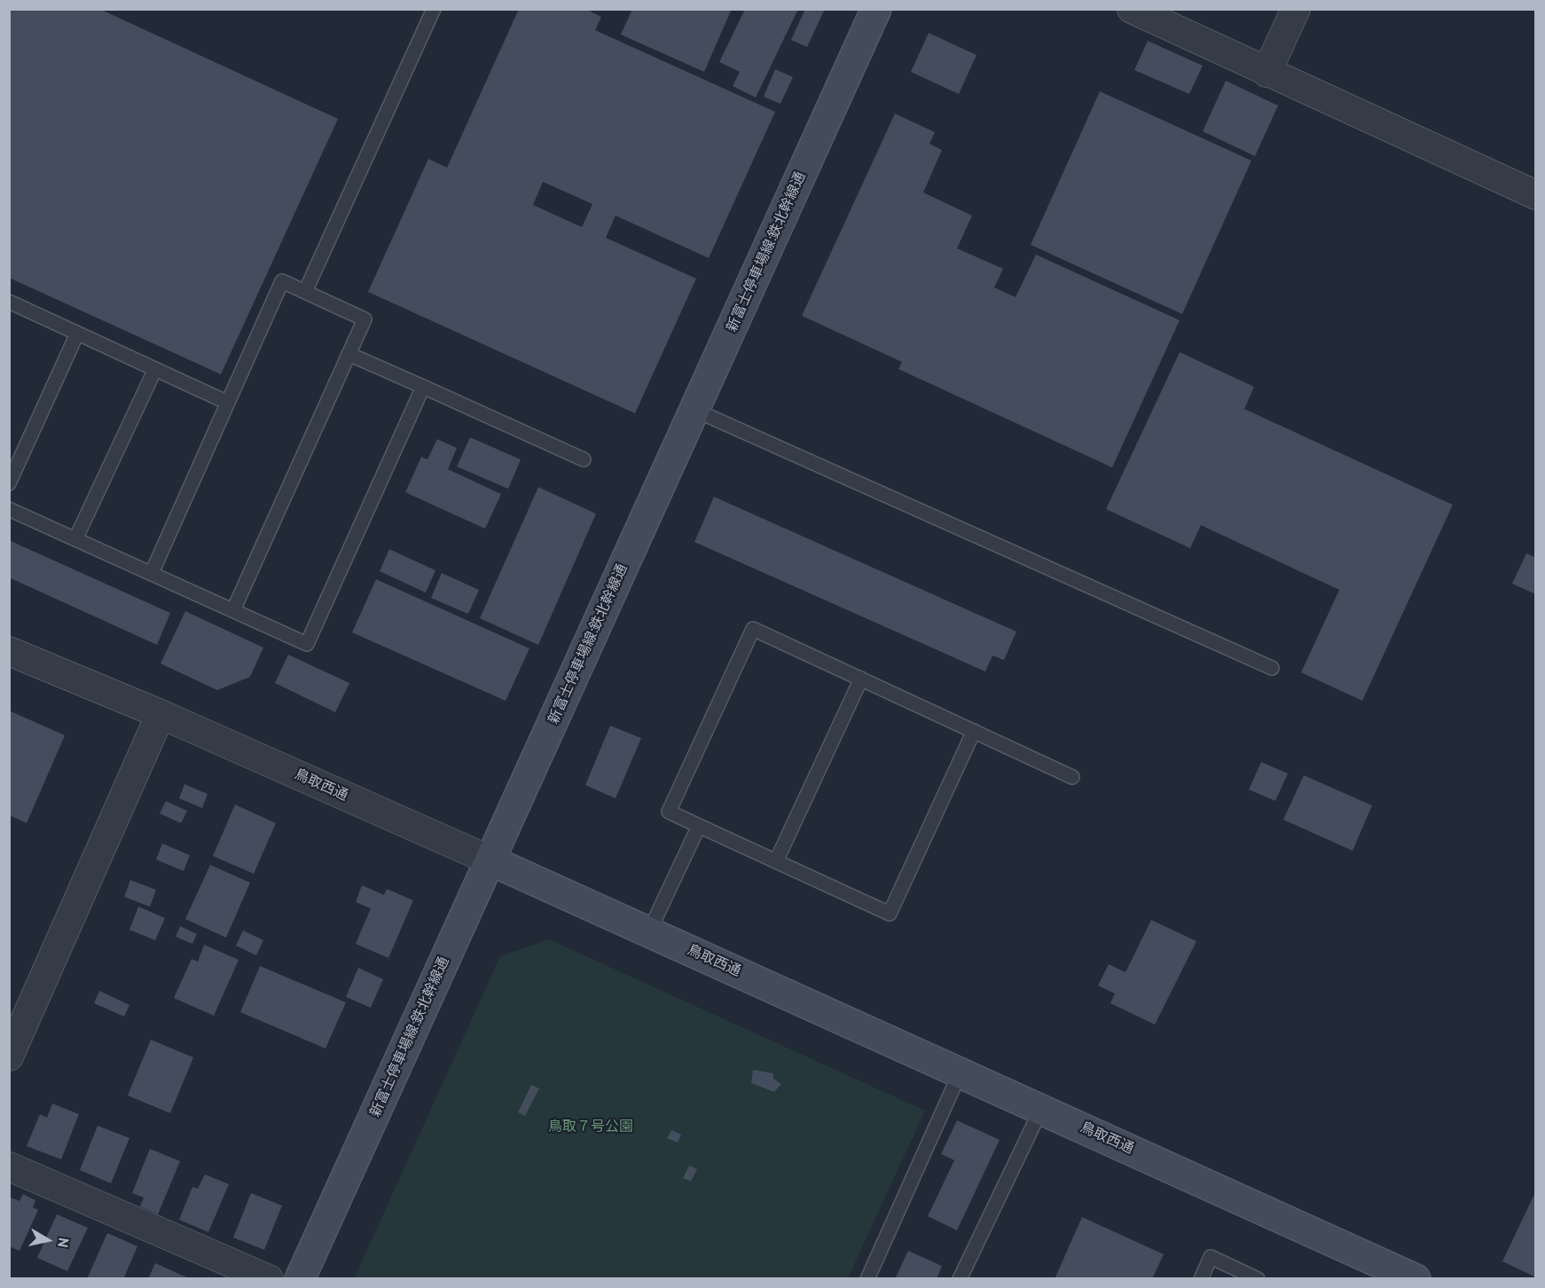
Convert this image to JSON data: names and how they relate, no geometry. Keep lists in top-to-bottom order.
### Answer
{
  "streets": {
    "main road": ["新富士停車場線:鉄北幹線通", "鳥取西通"]
  },
  "crossings": [
    ["新富士停車場線:鉄北幹線通", "鳥取西通"]
  ],
  "parks": ["鳥取７号公園"],
  "north": "right"
}
